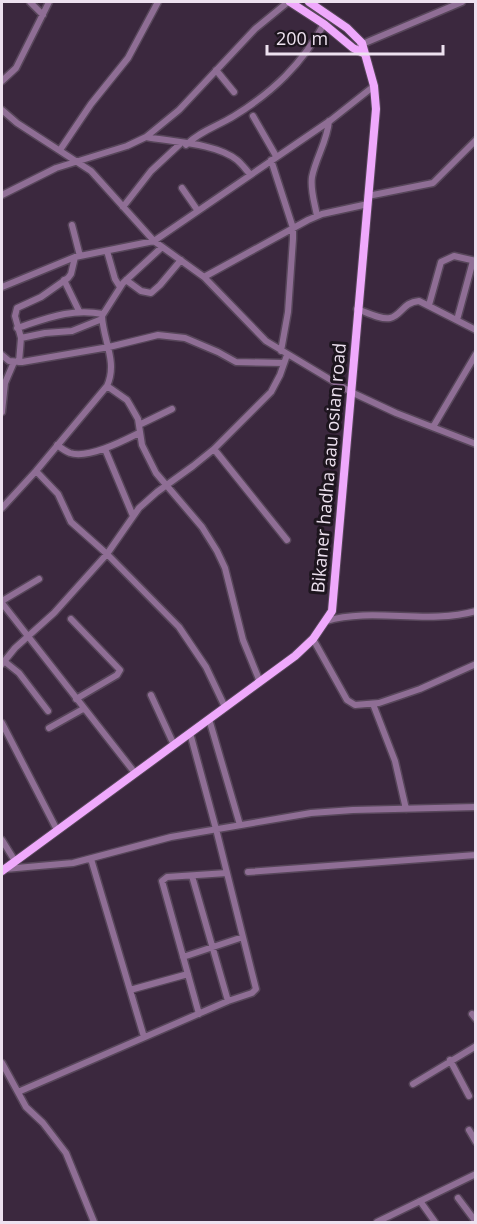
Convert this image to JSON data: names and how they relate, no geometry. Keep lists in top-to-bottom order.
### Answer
{
  "streets": {
    "main road": ["Bikaner hadha aau osian road"]
  },
  "scale_bar": "200 m"
}
